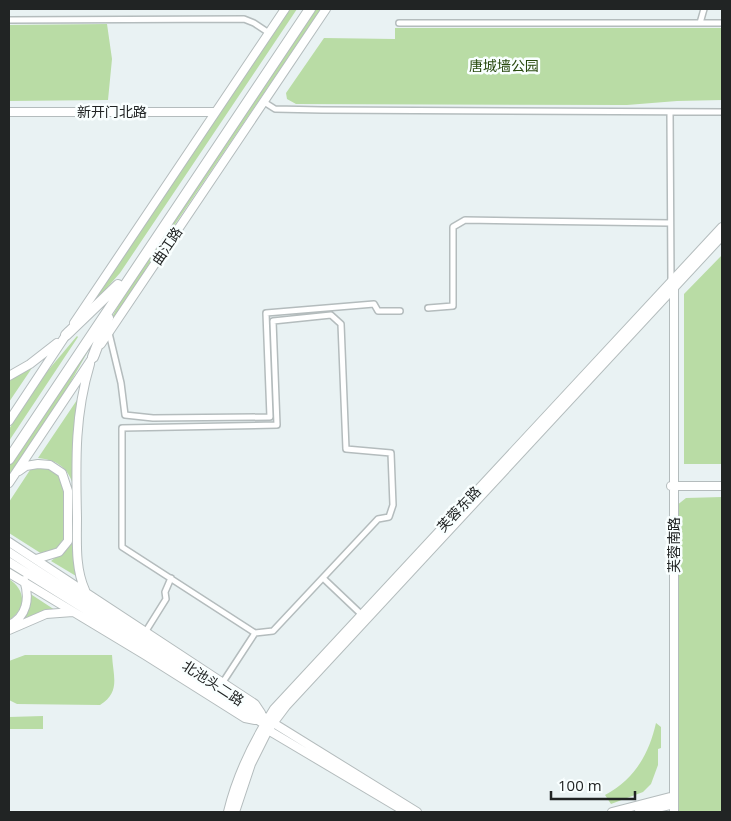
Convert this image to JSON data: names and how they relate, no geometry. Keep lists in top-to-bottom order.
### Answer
{
  "streets": {
    "highway": ["曲江路"],
    "main road": [
      "新开门北路",
      "芙蓉东路",
      "芙蓉南路",
      "北池头二路"
    ]
  },
  "crossings": [
    ["芙蓉东路", "芙蓉南路"],
    ["芙蓉东路", "北池头二路"]
  ],
  "parks": ["唐城墙公园"],
  "scale_bar": "100 m"
}
